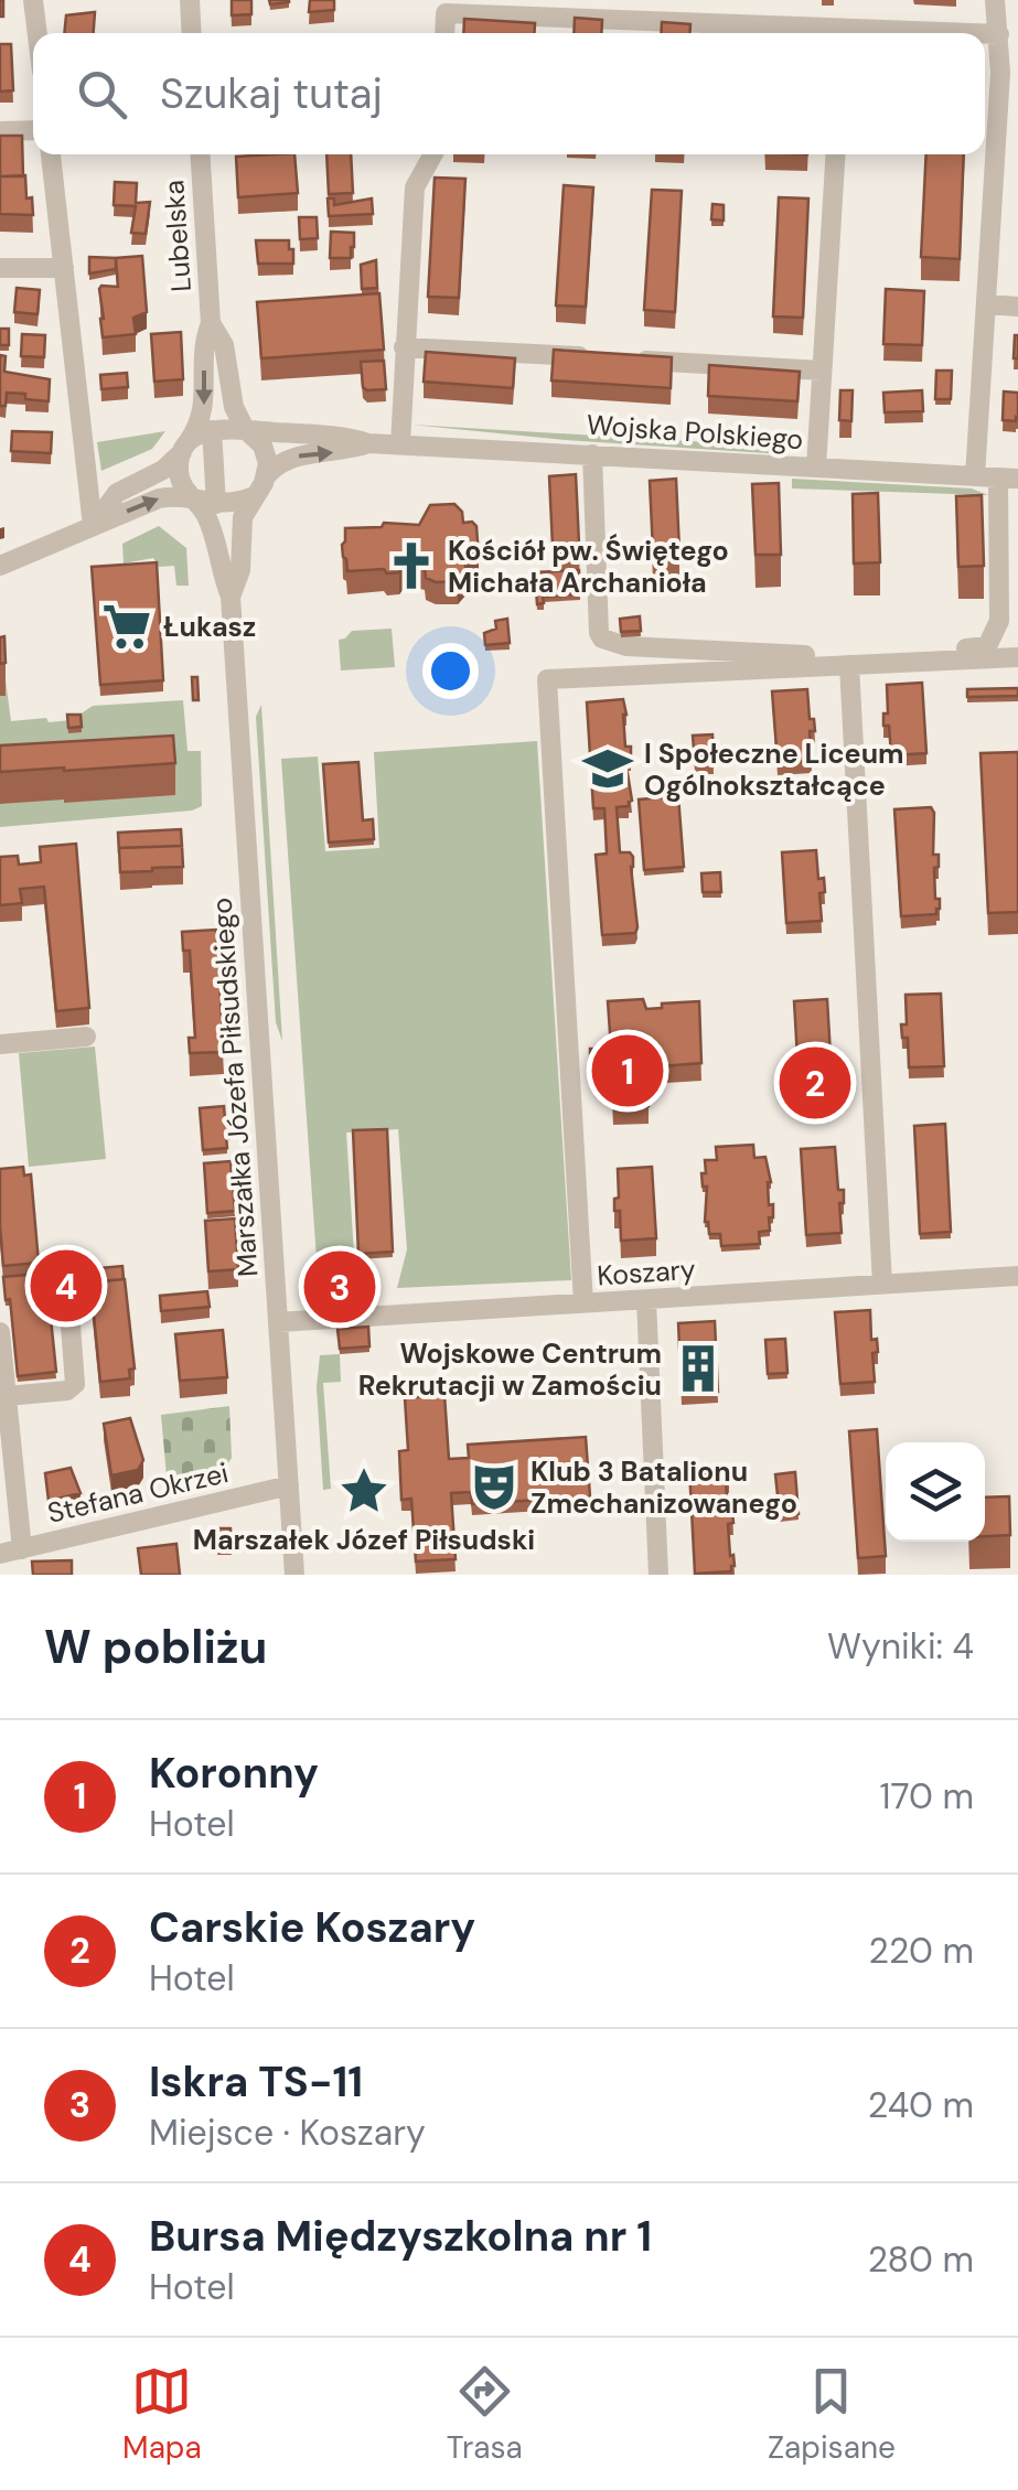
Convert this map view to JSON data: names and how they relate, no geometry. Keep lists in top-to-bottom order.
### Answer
{
  "streets": {
    "street": [
      "Lubelska",
      "Wojska Polskiego",
      "Marszałka Józefa Piłsudskiego",
      "Koszary",
      "Stefana Okrzei"
    ]
  },
  "crossings": [
    ["Lubelska", "Wojska Polskiego"],
    ["Lubelska", "Marszałka Józefa Piłsudskiego"],
    ["Wojska Polskiego", "Marszałka Józefa Piłsudskiego"],
    ["Marszałka Józefa Piłsudskiego", "Koszary"],
    ["Marszałka Józefa Piłsudskiego", "Stefana Okrzei"]
  ],
  "places": {
    "church": ["Kościół pw. Świętego Michała Archanioła"],
    "supermarket": ["Łukasz"],
    "school or university": ["I Społeczne Liceum Ogólnokształcące"],
    "building": ["Wojskowe Centrum Rekrutacji w Zamościu"],
    "theatre": ["Klub 3 Batalionu Zmechanizowanego"],
    "place": ["Marszałek Józef Piłsudski"]
  },
  "page": {
    "search": "Szukaj tutaj",
    "pins": [
      "1",
      "2",
      "4",
      "3"
    ],
    "heading": ["W pobliżu", "Wyniki: 4"],
    "list": [
      {
        "mark": "1",
        "name": "Koronny",
        "note": "Hotel",
        "value": "170 m"
      },
      {
        "mark": "2",
        "name": "Carskie Koszary",
        "note": "Hotel",
        "value": "220 m"
      },
      {
        "mark": "3",
        "name": "Iskra TS-11",
        "note": "Miejsce · Koszary",
        "value": "240 m"
      },
      {
        "mark": "4",
        "name": "Bursa Międzyszkolna nr 1",
        "note": "Hotel",
        "value": "280 m"
      }
    ],
    "nav": ["Mapa", "Trasa", "Zapisane"]
  }
}
